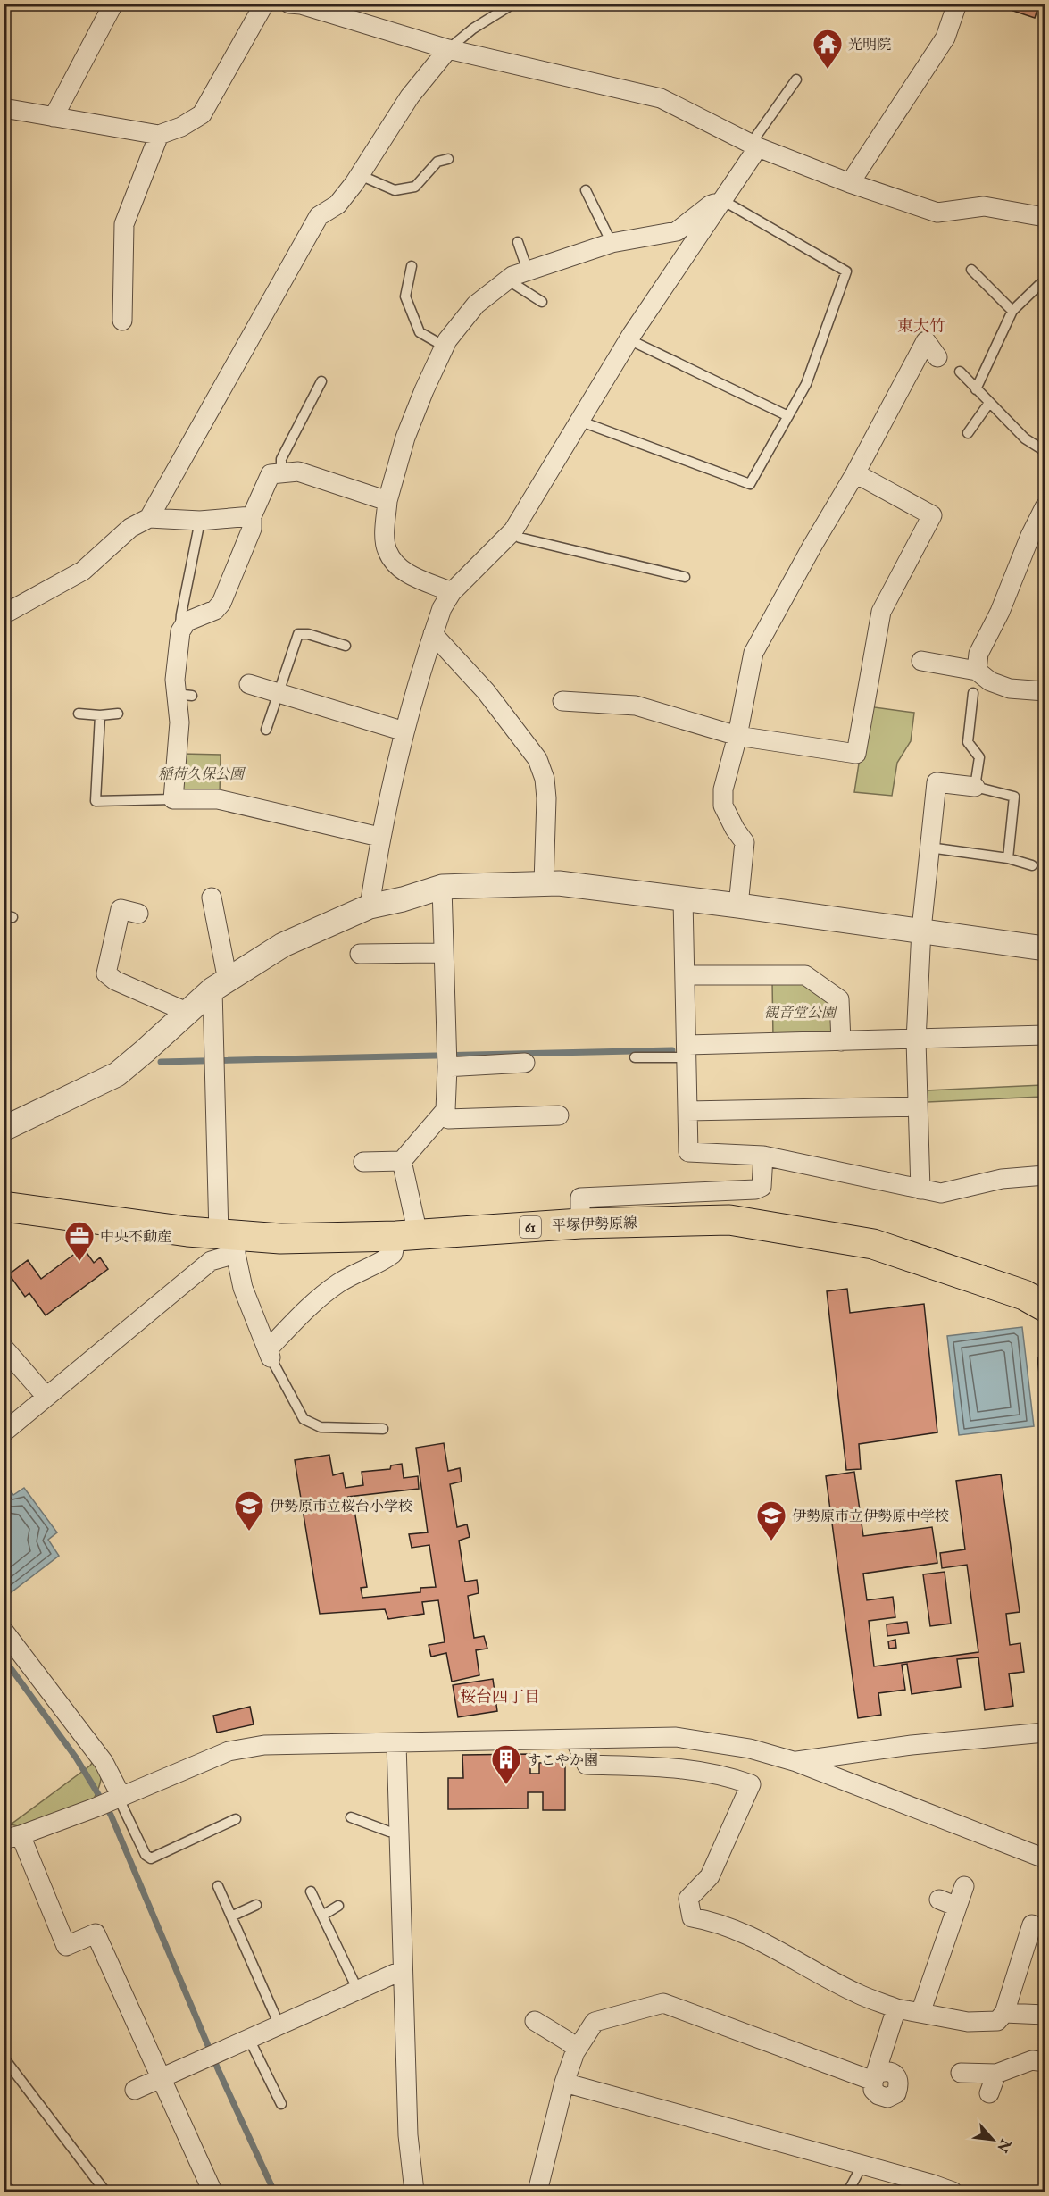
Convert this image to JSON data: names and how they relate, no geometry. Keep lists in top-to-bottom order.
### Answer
{
  "streets": {
    "main road": ["平塚伊勢原線", "61"]
  },
  "districts": ["東大竹", "桜台四丁目"],
  "parks": ["稲荷久保公園", "観音堂公園"],
  "places": {
    "temple": ["光明院"],
    "office": ["中央不動産"],
    "school or university": ["伊勢原市立桜台小学校", "伊勢原市立伊勢原中学校"],
    "building": ["すこやか園"]
  },
  "north": "bottom right"
}
